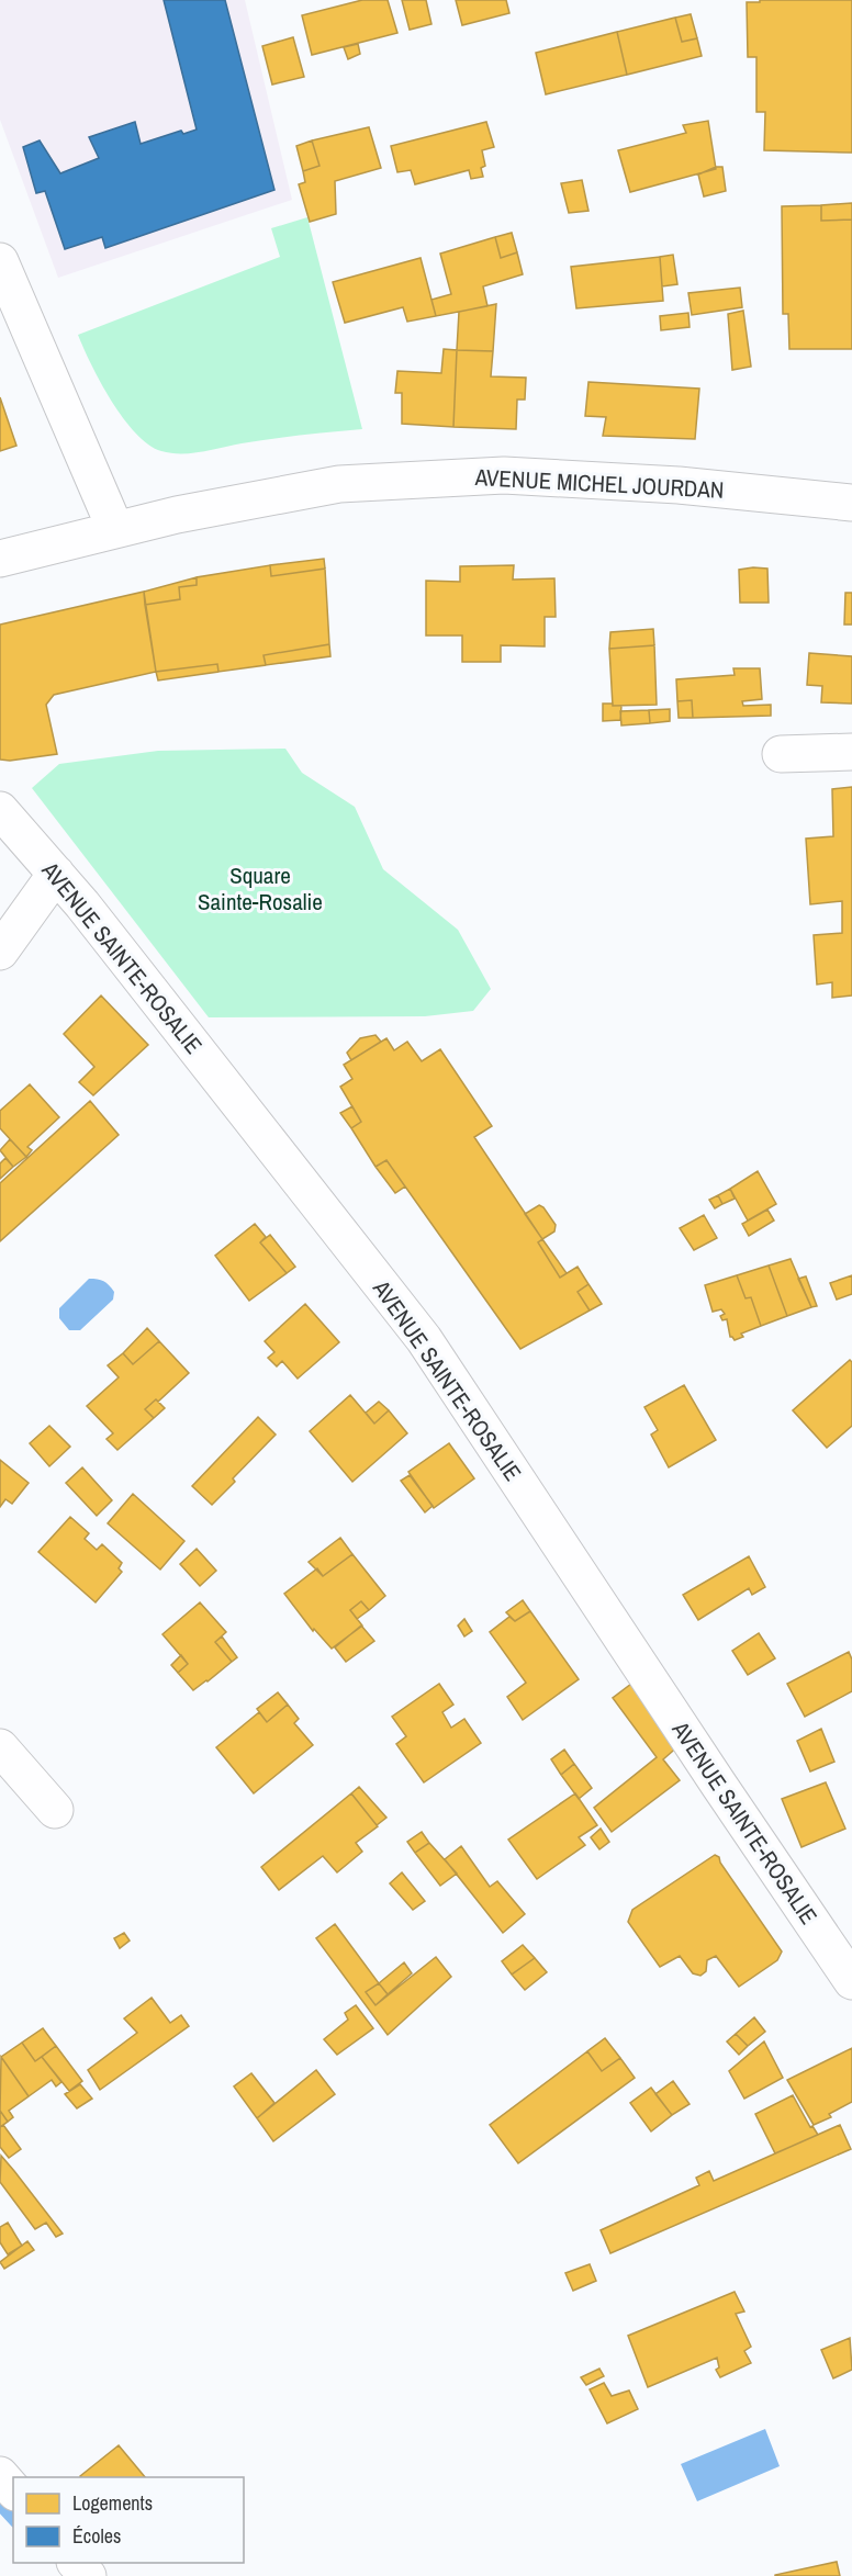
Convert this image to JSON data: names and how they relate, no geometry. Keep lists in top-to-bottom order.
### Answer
{
  "streets": {
    "street": ["AVENUE MICHEL JOURDAN", "AVENUE SAINTE-ROSALIE"]
  },
  "parks": ["Square Sainte-Rosalie"],
  "legend": ["Logements", "Écoles"]
}
